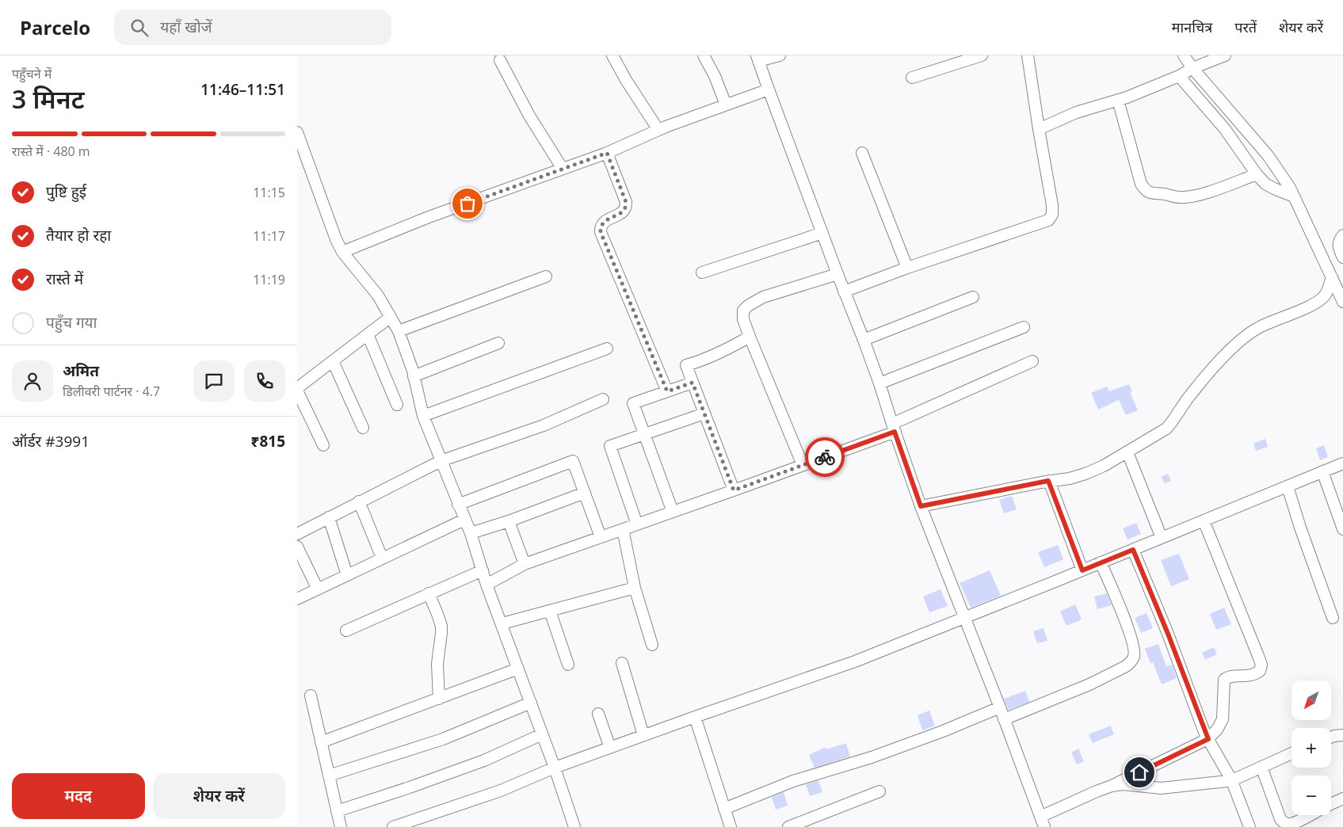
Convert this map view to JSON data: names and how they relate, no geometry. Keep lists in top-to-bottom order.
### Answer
{
  "north": "bottom left",
  "page": {
    "header": "Parcelo",
    "search": "यहाँ खोजें",
    "nav": ["मानचित्र", "परतें", "शेयर करें"],
    "heading": ["3 मिनट", "पहुँचने में", "11:46–11:51"],
    "panel": [
      "अमित",
      "डिलीवरी पार्टनर · 4.7",
      "ऑर्डर #3991",
      "₹815"
    ],
    "bar": "रास्ते में · 480 m",
    "list": [
      ["पुष्टि हुई", "11:15"],
      ["तैयार हो रहा", "11:17"],
      ["रास्ते में", "11:19"],
      "पहुँच गया"
    ],
    "map_buttons": ["+", "−"],
    "buttons": ["मदद", "शेयर करें"]
  }
}
